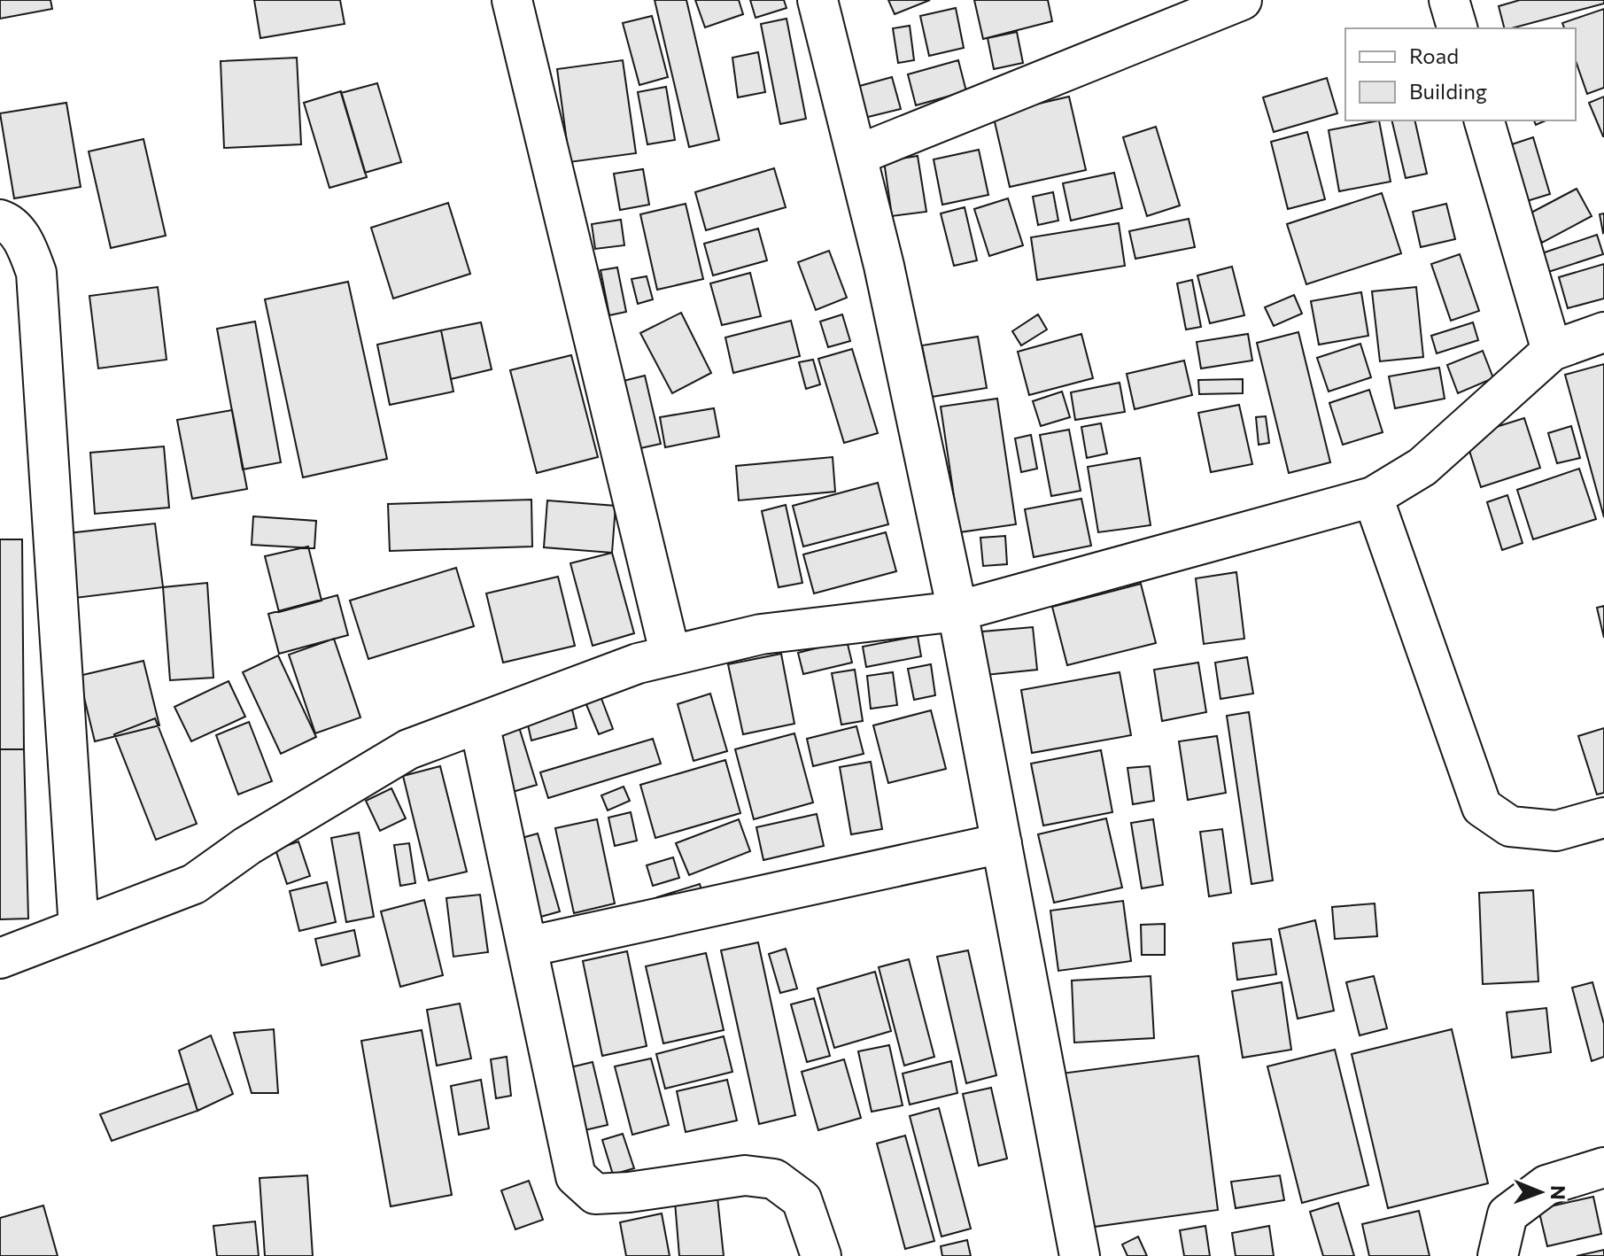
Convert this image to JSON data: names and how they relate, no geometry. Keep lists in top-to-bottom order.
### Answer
{
  "legend": ["Road", "Building"],
  "north": "right"
}
